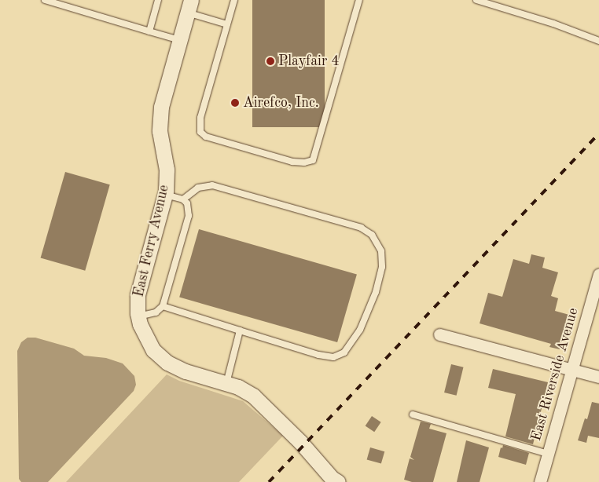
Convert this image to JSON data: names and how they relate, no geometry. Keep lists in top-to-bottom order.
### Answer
{
  "streets": {
    "street": ["East Ferry Avenue", "East Riverside Avenue"]
  },
  "places": ["Playfair 4", "Airefco, Inc."]
}
